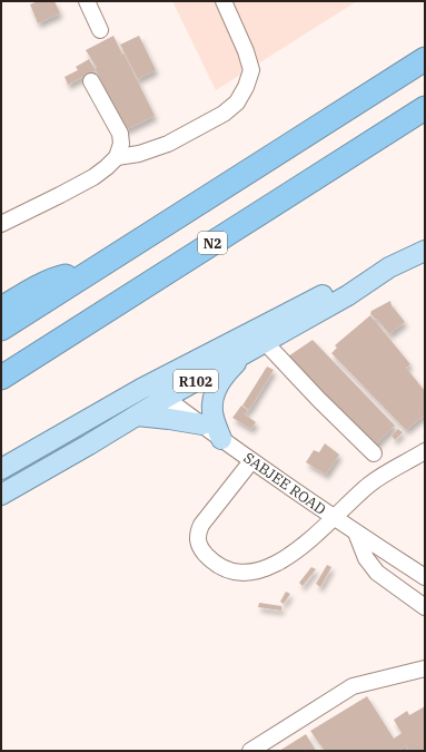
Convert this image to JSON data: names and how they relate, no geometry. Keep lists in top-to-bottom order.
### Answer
{
  "streets": {
    "highway": ["N2"],
    "main road": ["R102"],
    "street": ["SABJEE ROAD"]
  },
  "crossings": [
    ["R102", "SABJEE ROAD"]
  ]
}
